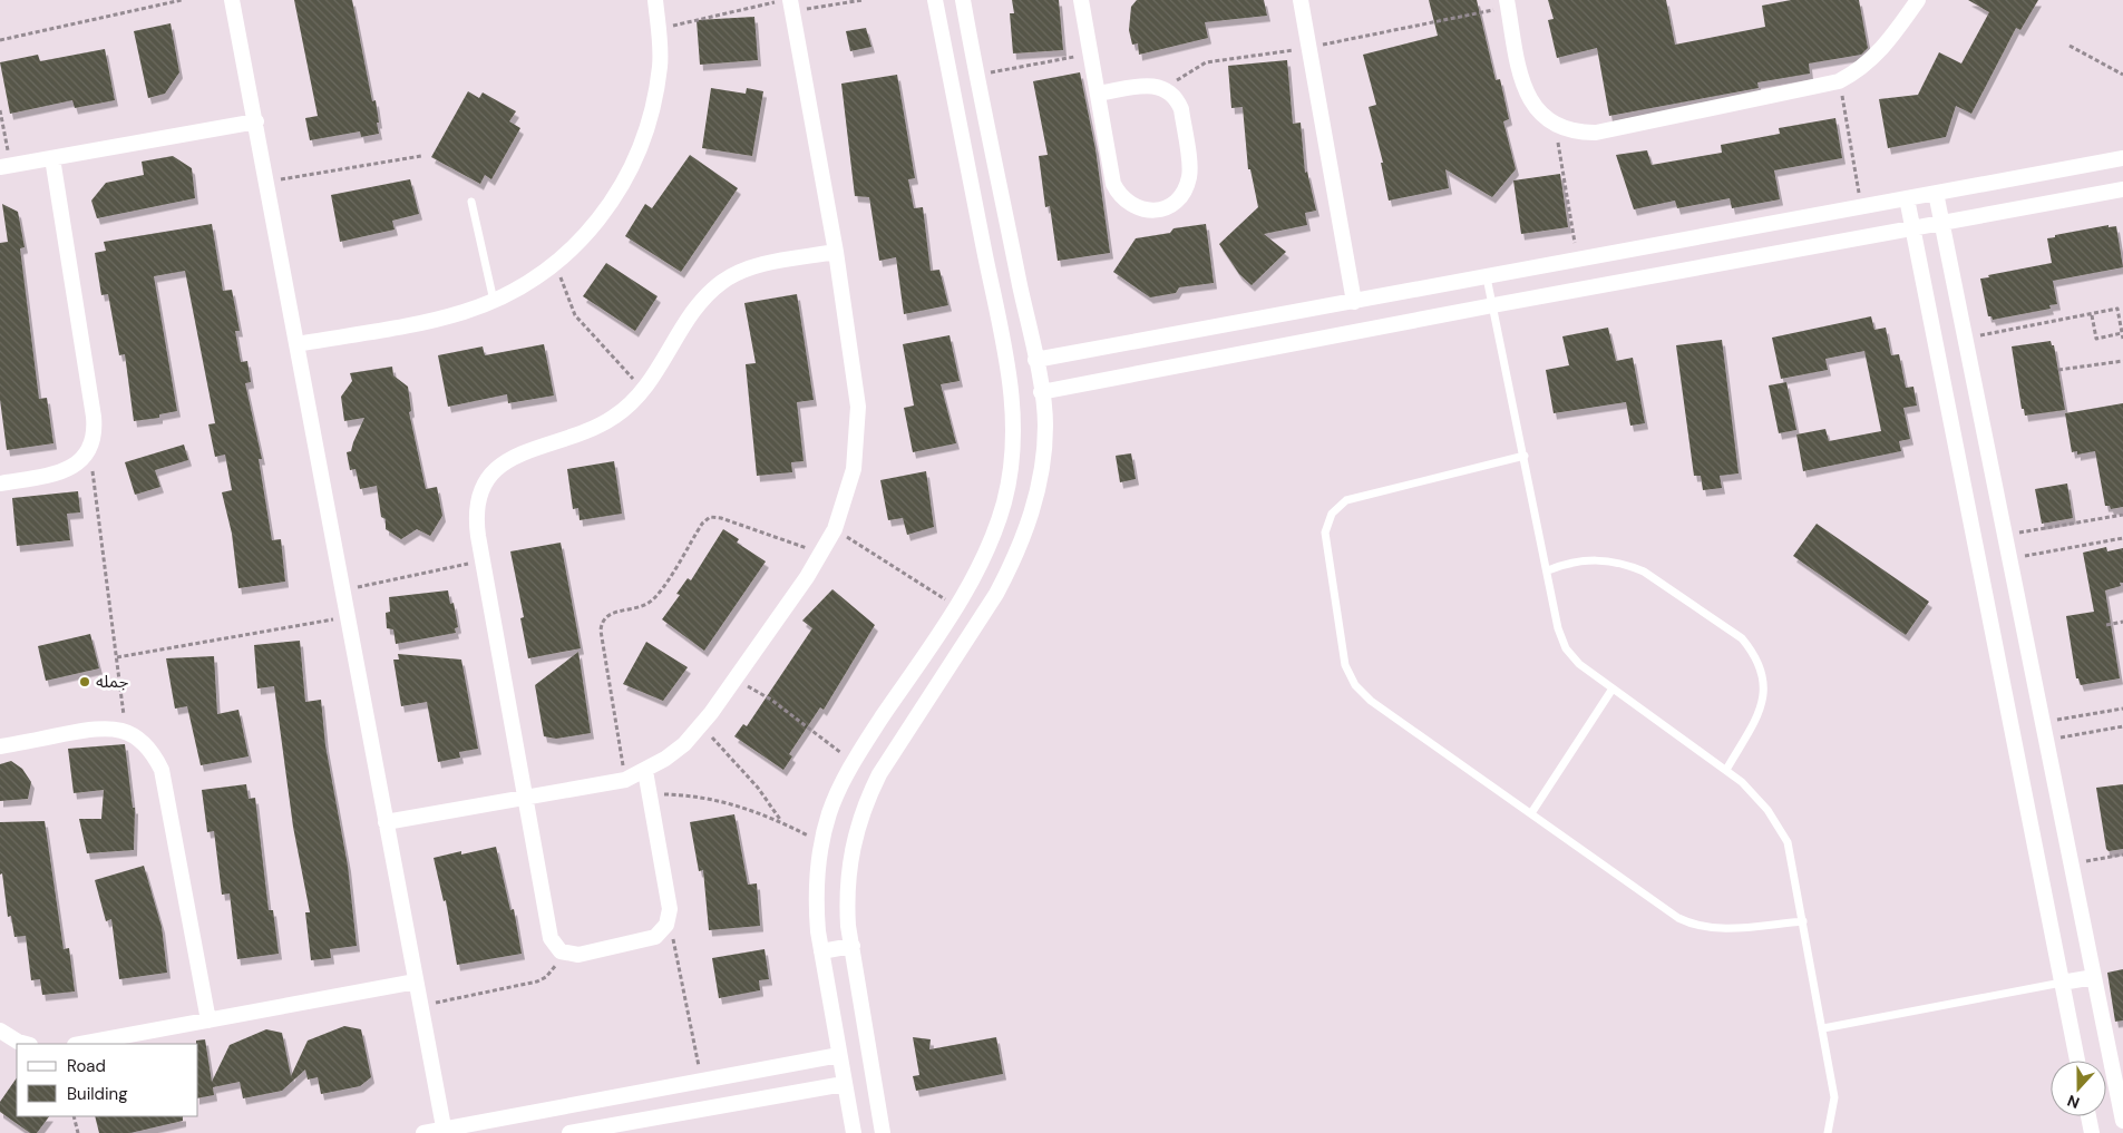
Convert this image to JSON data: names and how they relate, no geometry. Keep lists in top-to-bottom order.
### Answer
{
  "places": ["جمله"],
  "legend": ["Road", "Building"],
  "north": "bottom"
}
